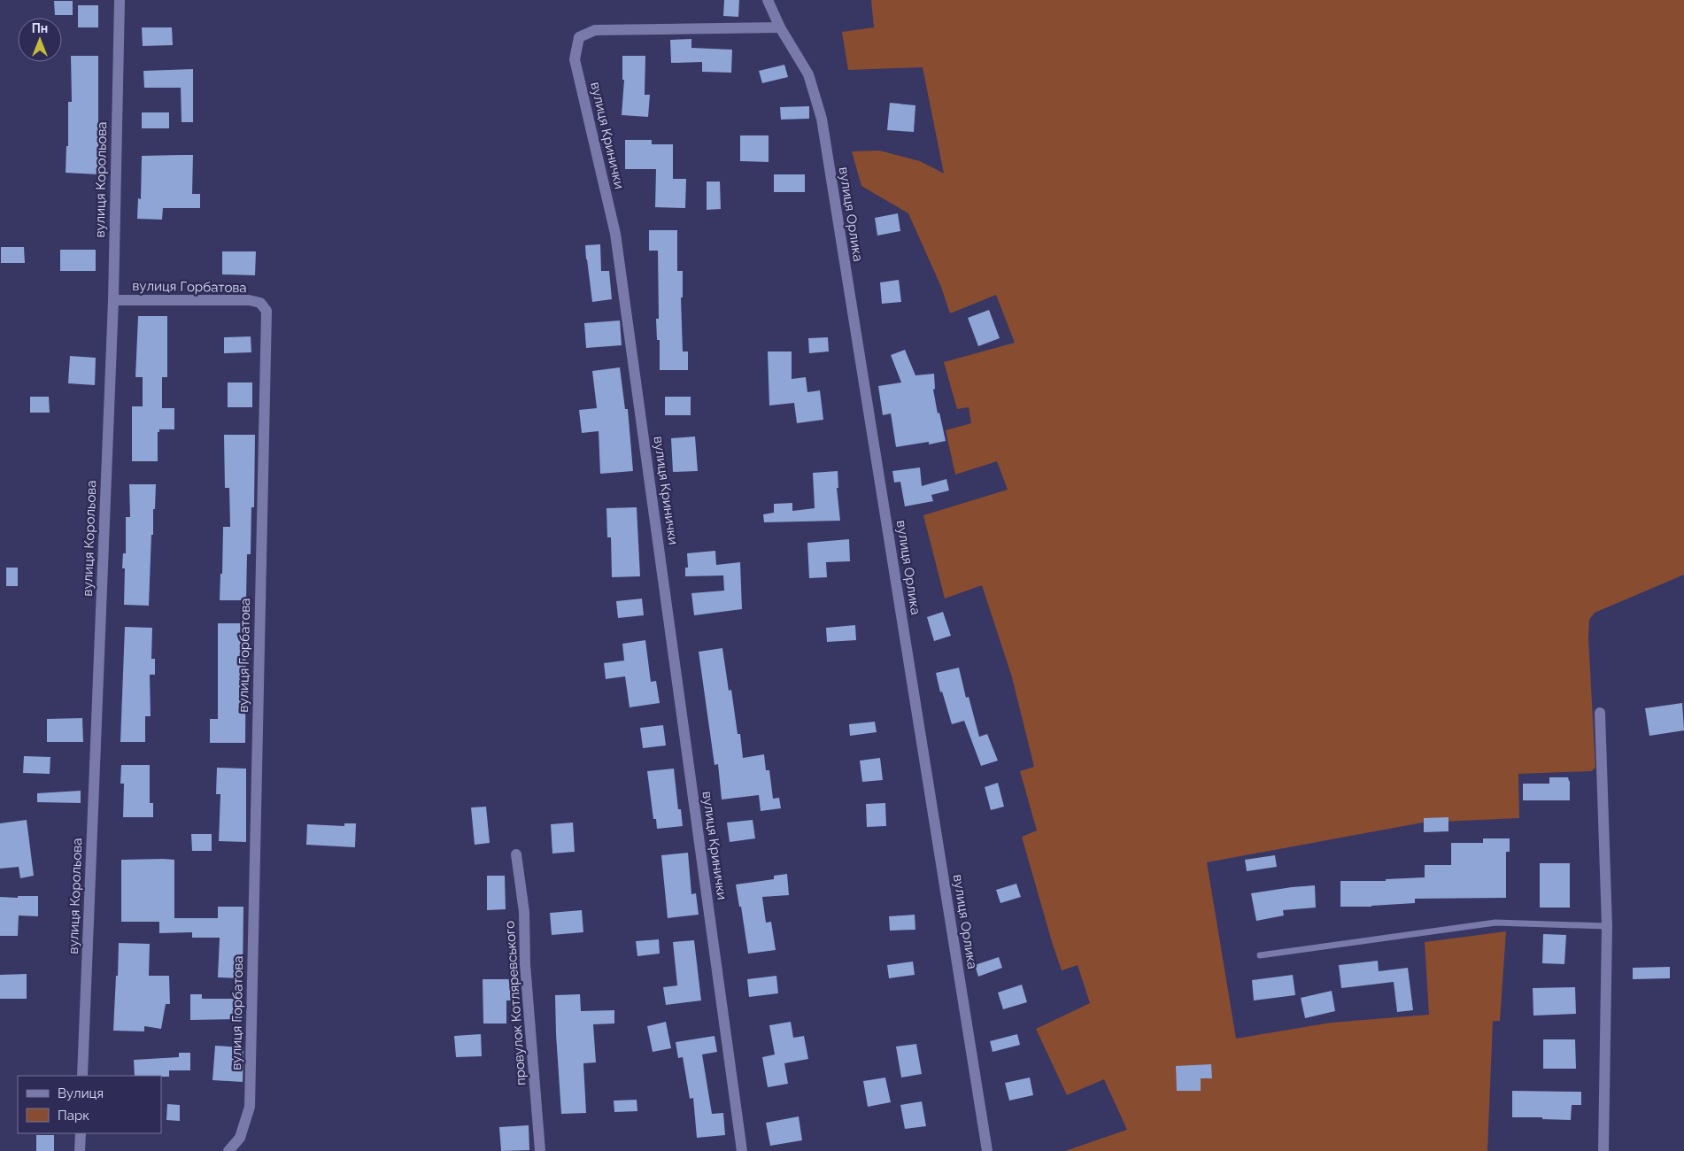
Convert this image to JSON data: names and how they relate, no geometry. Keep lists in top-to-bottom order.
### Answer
{
  "streets": {
    "street": [
      "вулиця Кринички",
      "вулиця Корольова",
      "вулиця Орлика",
      "вулиця Горбатова",
      "провулок Котляревського"
    ]
  },
  "crossings": [
    ["вулиця Кринички", "вулиця Орлика"],
    ["вулиця Корольова", "вулиця Горбатова"]
  ],
  "legend": ["Вулиця", "Парк"],
  "north": "top"
}
